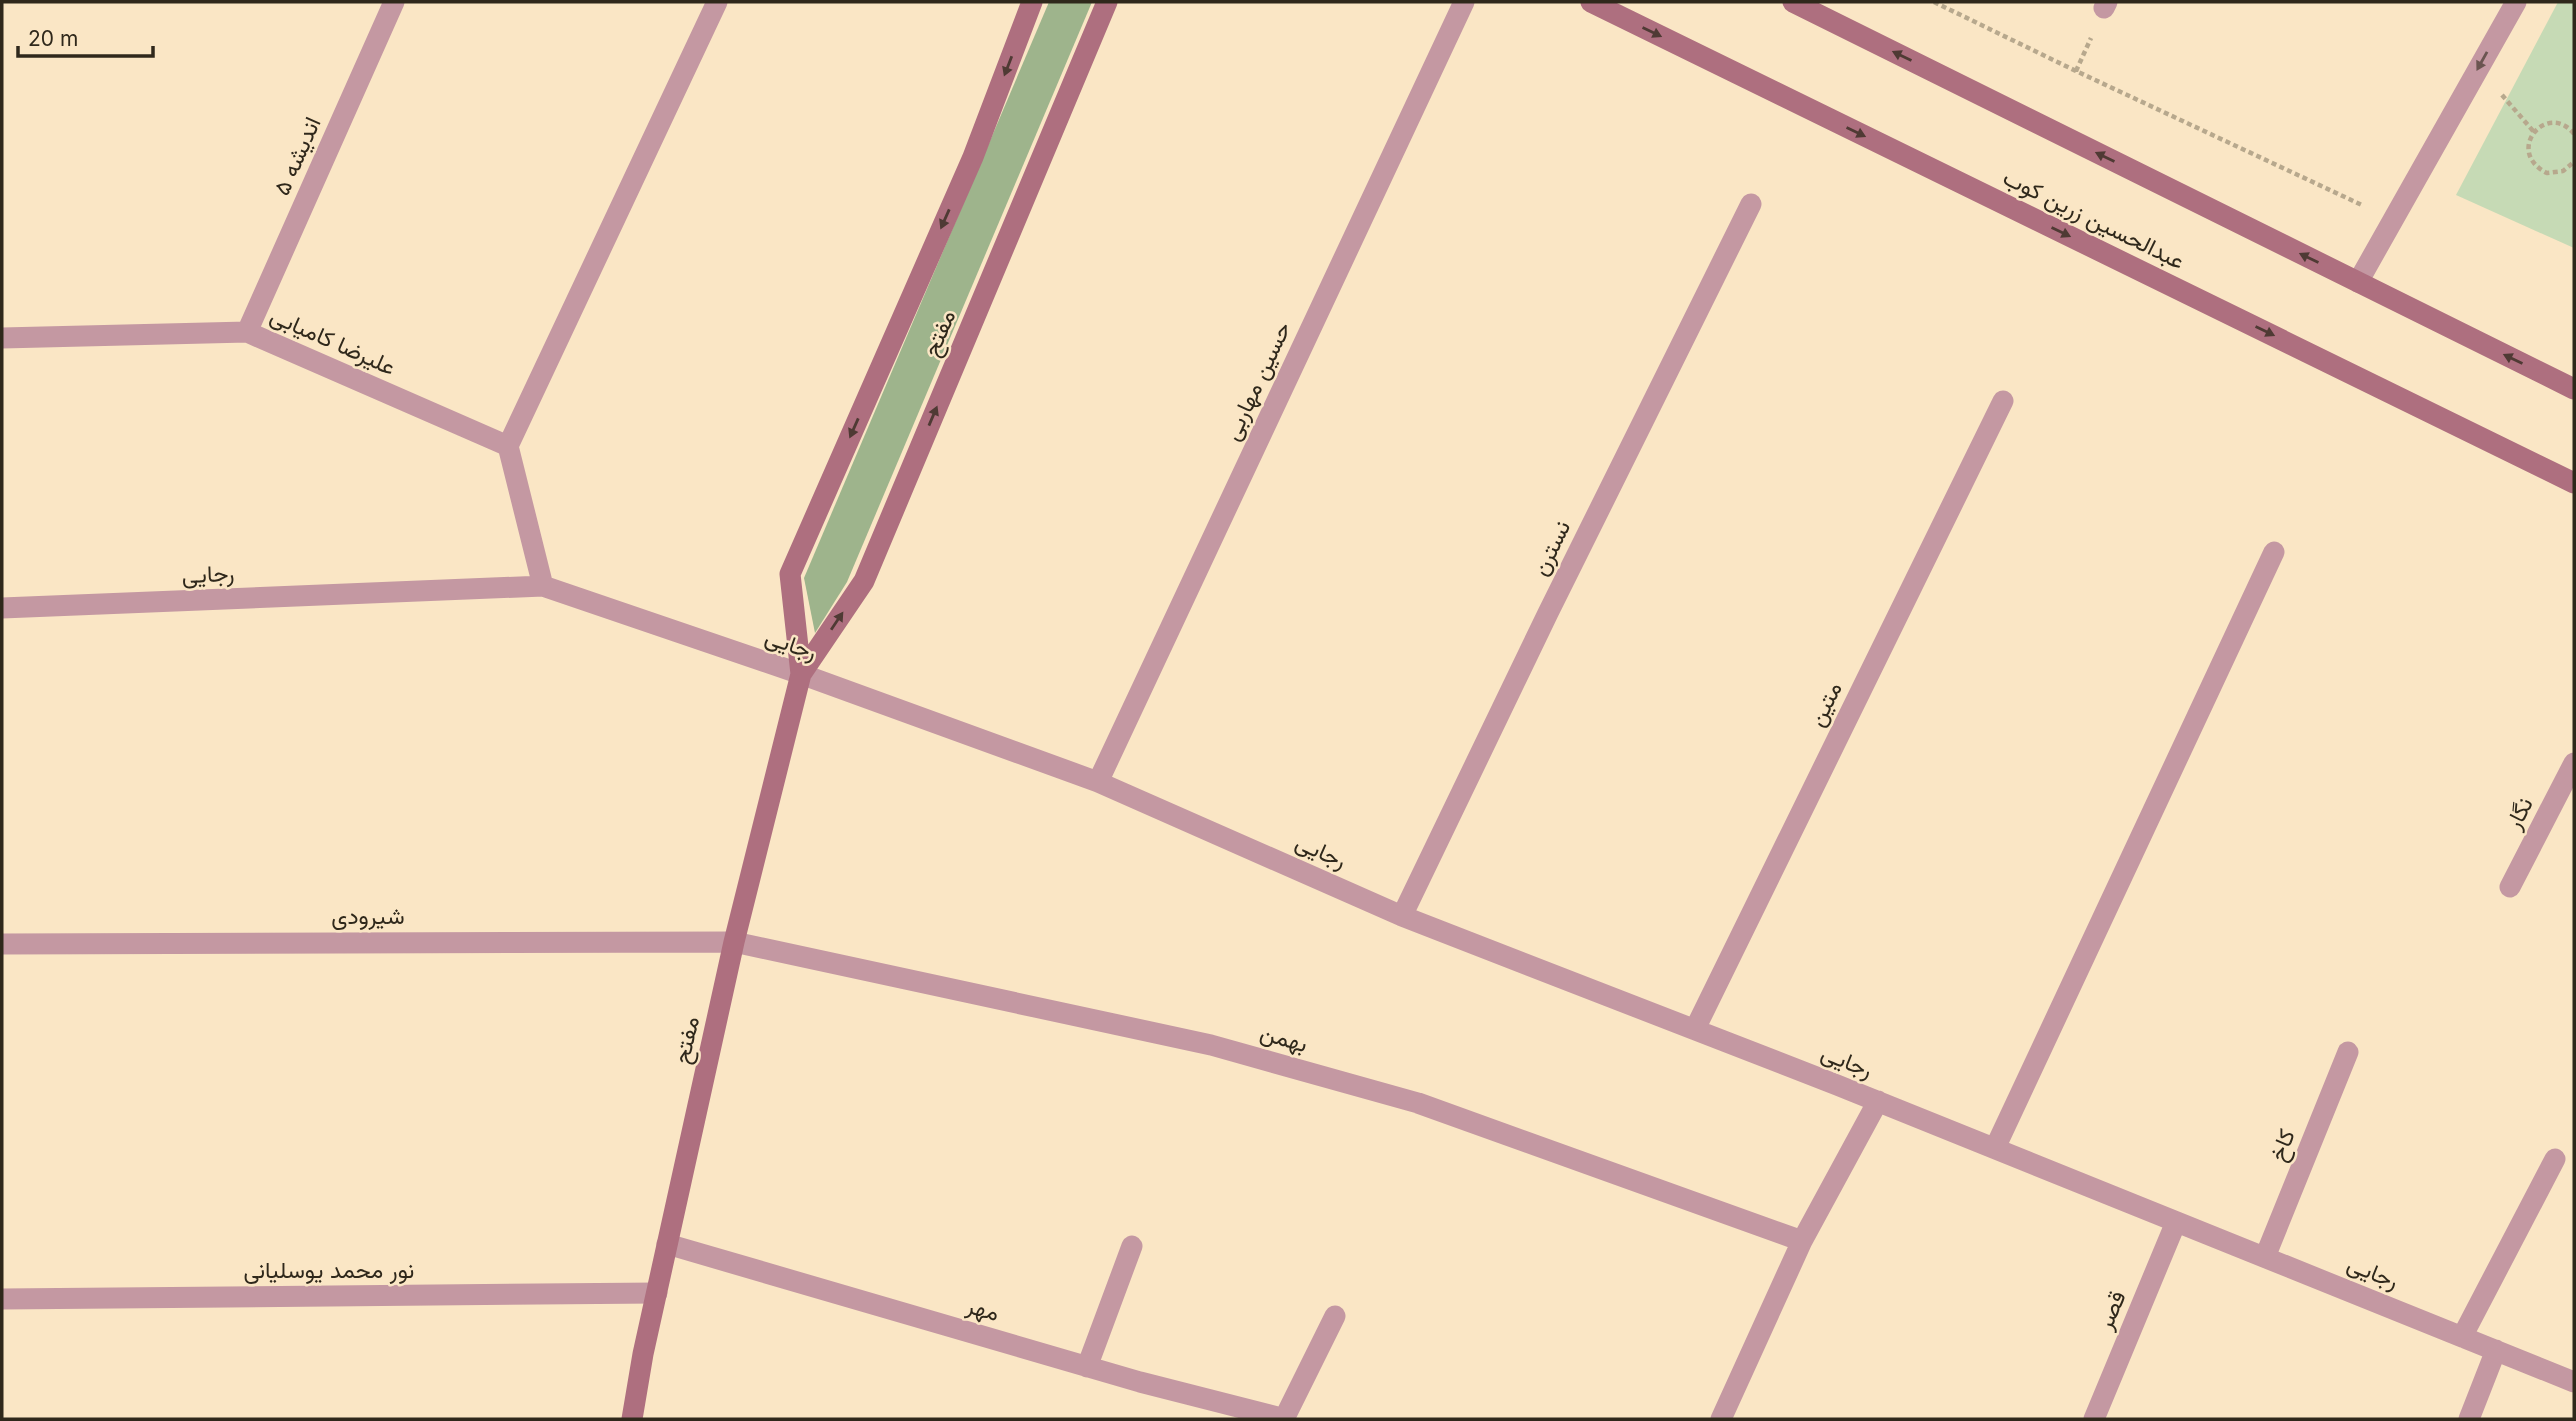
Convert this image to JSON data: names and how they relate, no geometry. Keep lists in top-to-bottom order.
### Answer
{
  "streets": {
    "street": [
      "اندیشه ۵",
      "عبدالحسین زرین کوب",
      "مفتح",
      "علیرضا کامیابی",
      "حسین مهاربی",
      "نسترن",
      "رجایی",
      "متین",
      "نگار",
      "شیرودی",
      "بهمن",
      "کاخ",
      "نور محمد یوسلیانی",
      "مهر",
      "قصر"
    ]
  },
  "crossings": [
    ["اندیشه ۵", "علیرضا کامیابی"],
    ["مفتح", "رجایی"],
    ["مفتح", "شیرودی"],
    ["مفتح", "بهمن"],
    ["مفتح", "نور محمد یوسلیانی"],
    ["مفتح", "مهر"],
    ["حسین مهاربی", "رجایی"],
    ["نسترن", "رجایی"],
    ["رجایی", "متین"],
    ["رجایی", "کاخ"],
    ["رجایی", "قصر"],
    ["شیرودی", "بهمن"]
  ],
  "scale_bar": "20 m"
}
